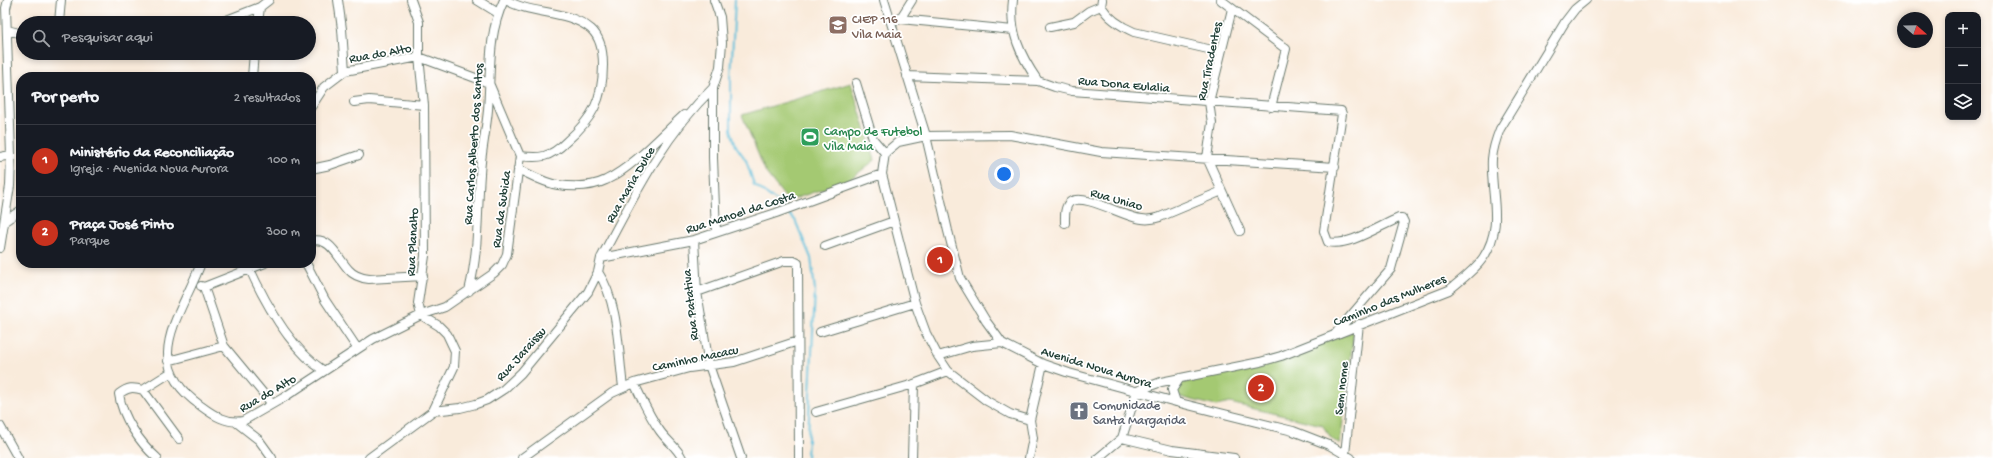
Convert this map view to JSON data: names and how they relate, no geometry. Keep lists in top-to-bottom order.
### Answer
{
  "streets": {
    "street": [
      "Rua do Alto",
      "Rua Tiradentes",
      "Rua Dona Eulalia",
      "Rua Carlos Alberto dos Santos",
      "Rua Maria Dulce",
      "Rua Uniao",
      "Rua da Subida",
      "Rua Manoel da Costa",
      "Rua Planalto",
      "Caminho das Mulheres",
      "Rua Patativa",
      "Rua Jaraissu",
      "Caminho Macacu",
      "Avenida Nova Aurora",
      "Sem nome"
    ]
  },
  "crossings": [
    ["Rua do Alto", "Rua Carlos Alberto dos Santos"],
    ["Rua do Alto", "Rua da Subida"],
    ["Rua do Alto", "Rua Planalto"],
    ["Rua Tiradentes", "Rua Dona Eulalia"],
    ["Rua Dona Eulalia", "Avenida Nova Aurora"],
    ["Rua Carlos Alberto dos Santos", "Rua da Subida"],
    ["Rua Maria Dulce", "Rua Manoel da Costa"],
    ["Rua Maria Dulce", "Rua Jaraissu"],
    ["Rua da Subida", "Rua Planalto"],
    ["Rua Manoel da Costa", "Rua Patativa"],
    ["Rua Manoel da Costa", "Rua Jaraissu"],
    ["Caminho das Mulheres", "Avenida Nova Aurora"],
    ["Caminho das Mulheres", "Sem nome"],
    ["Rua Patativa", "Caminho Macacu"],
    ["Avenida Nova Aurora", "Sem nome"]
  ],
  "places": {
    "school or university": ["CIEP 116 Vila Maia"],
    "sports": ["Campo de Futebol Vila Maia"],
    "church": ["Comunidade Santa Margarida"]
  },
  "north": "right",
  "page": {
    "map_buttons": ["+", "−"],
    "search": "Pesquisar aqui",
    "heading": ["Por perto", "2 resultados"],
    "list": [
      {
        "mark": "1",
        "name": "Ministério da Reconciliação",
        "note": "Igreja · Avenida Nova Aurora",
        "value": "100 m"
      },
      {
        "mark": "2",
        "name": "Praça José Pinto",
        "note": "Parque",
        "value": "300 m"
      }
    ],
    "pins": ["1", "2"]
  }
}
